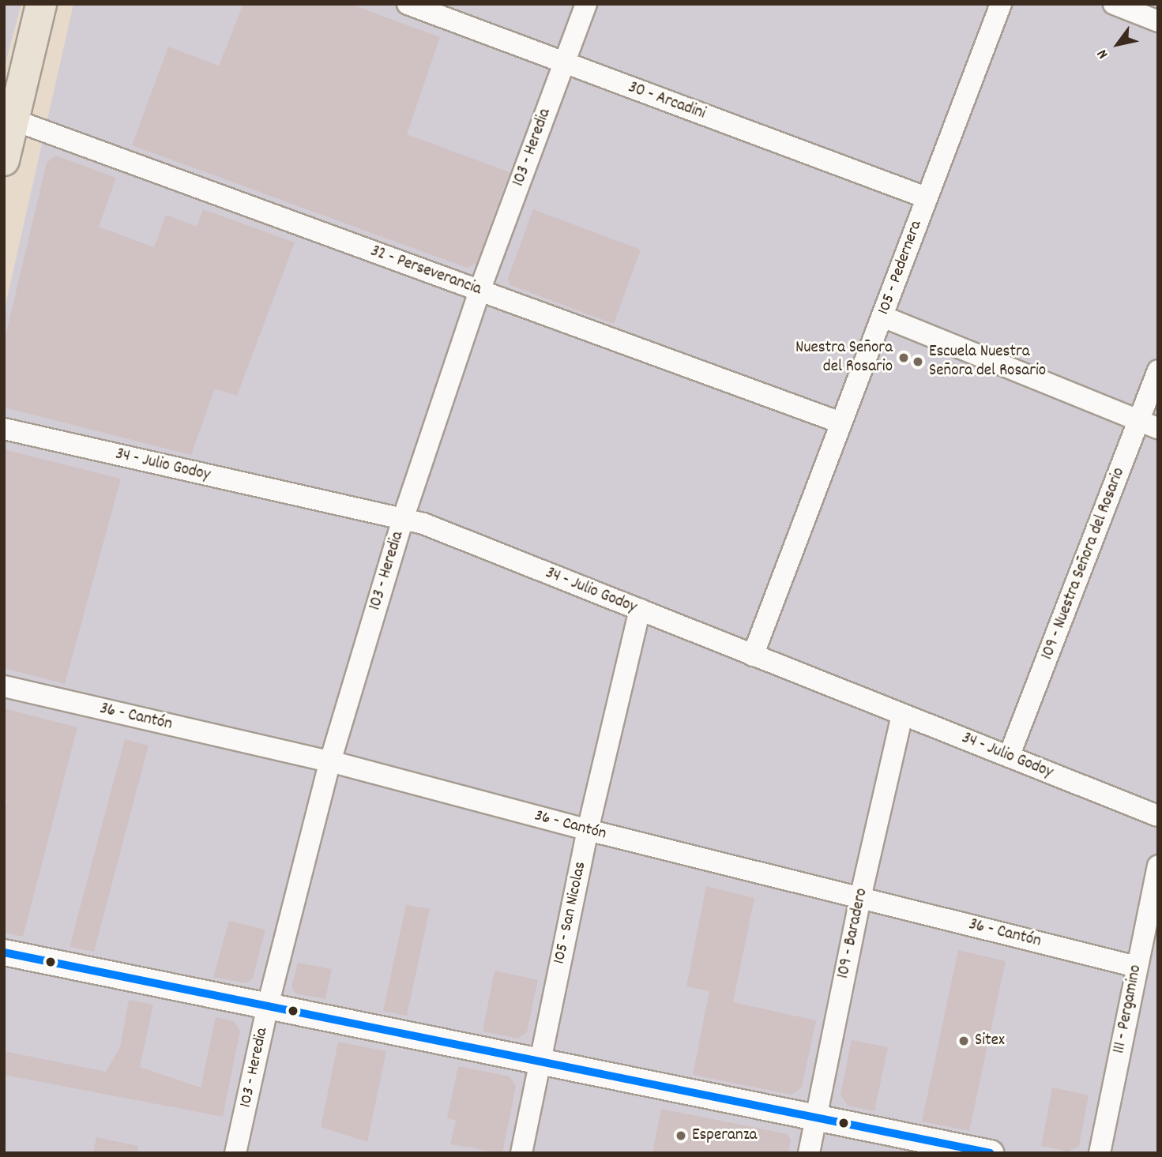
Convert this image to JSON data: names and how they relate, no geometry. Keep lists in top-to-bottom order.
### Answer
{
  "streets": {
    "street": [
      "30 - Arcadini",
      "103 - Heredia",
      "105 - Pedernera",
      "32 - Perseverancia",
      "34 - Julio Godoy",
      "109 - Nuestra Señora del Rosario",
      "36 - Cantón",
      "105 - San Nicolas",
      "109 - Baradero",
      "111 - Pergamino"
    ]
  },
  "crossings": [
    ["30 - Arcadini", "103 - Heredia"],
    ["30 - Arcadini", "105 - Pedernera"],
    ["103 - Heredia", "32 - Perseverancia"],
    ["103 - Heredia", "34 - Julio Godoy"],
    ["103 - Heredia", "36 - Cantón"],
    ["105 - Pedernera", "32 - Perseverancia"],
    ["105 - Pedernera", "34 - Julio Godoy"],
    ["34 - Julio Godoy", "109 - Nuestra Señora del Rosario"],
    ["34 - Julio Godoy", "105 - San Nicolas"],
    ["34 - Julio Godoy", "109 - Baradero"],
    ["36 - Cantón", "105 - San Nicolas"],
    ["36 - Cantón", "109 - Baradero"],
    ["36 - Cantón", "111 - Pergamino"]
  ],
  "places": [
    "Nuestra Señora del Rosario",
    "Escuela Nuestra Señora del Rosario",
    "Sitex",
    "Esperanza"
  ],
  "north": "bottom left"
}
